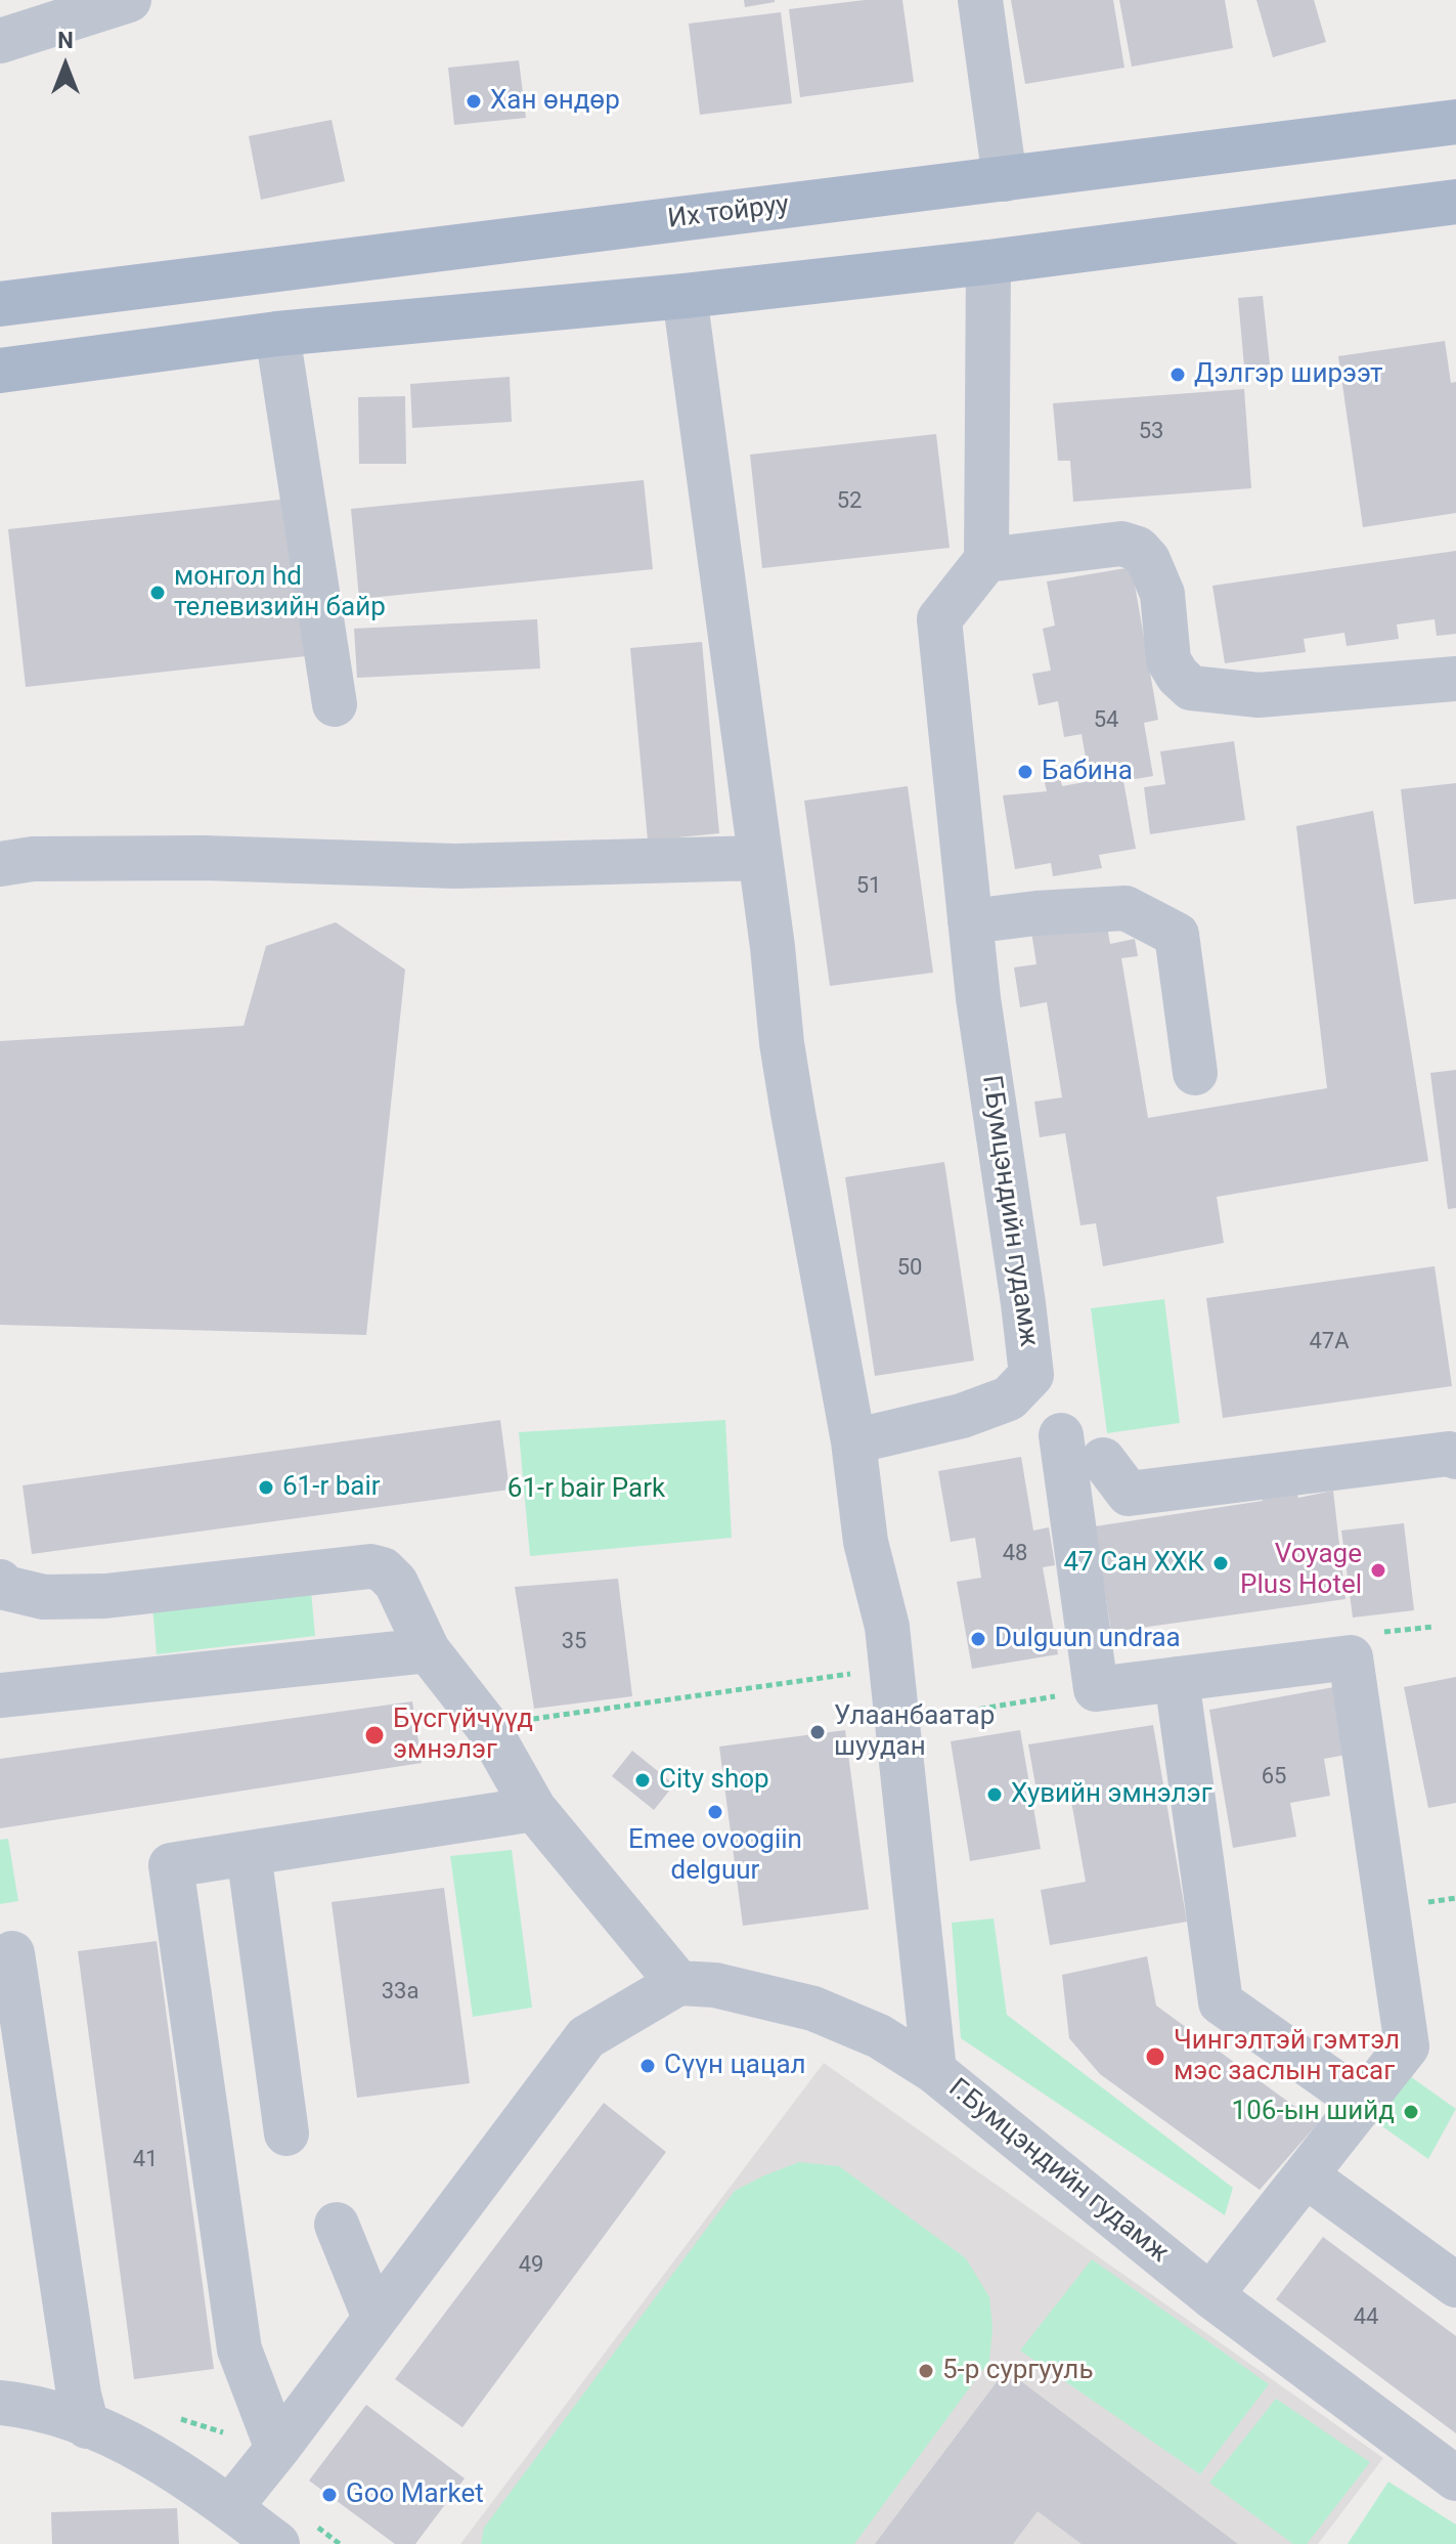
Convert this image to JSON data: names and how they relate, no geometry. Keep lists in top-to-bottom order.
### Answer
{
  "streets": {
    "main road": ["Их тойруу"],
    "street": ["Г.Бумцэндийн гудамж"]
  },
  "parks": ["61-r bair Park"],
  "places": [
    "Хан өндөр",
    "Дэлгэр ширээт",
    "монгол hd телевизийн байр",
    "Бабина",
    "61-r bair",
    "47 Сан ХХК",
    "Voyage Plus Hotel",
    "Dulguun undraa",
    "Улаанбаатар шуудан",
    "Бүсгүйчүүд эмнэлэг",
    "City shop",
    "Хувийн эмнэлэг",
    "Emee ovoogiin delguur",
    "Чингэлтэй гэмтэл мэс заслын тасаг",
    "Сүүн цацал",
    "106-ын шийд",
    "5-р сургууль",
    "Goo Market"
  ],
  "house_numbers": [
    "53",
    "52",
    "54",
    "51",
    "50",
    "47A",
    "48",
    "35",
    "65",
    "33а",
    "41",
    "49",
    "44"
  ],
  "north": "top"
}
